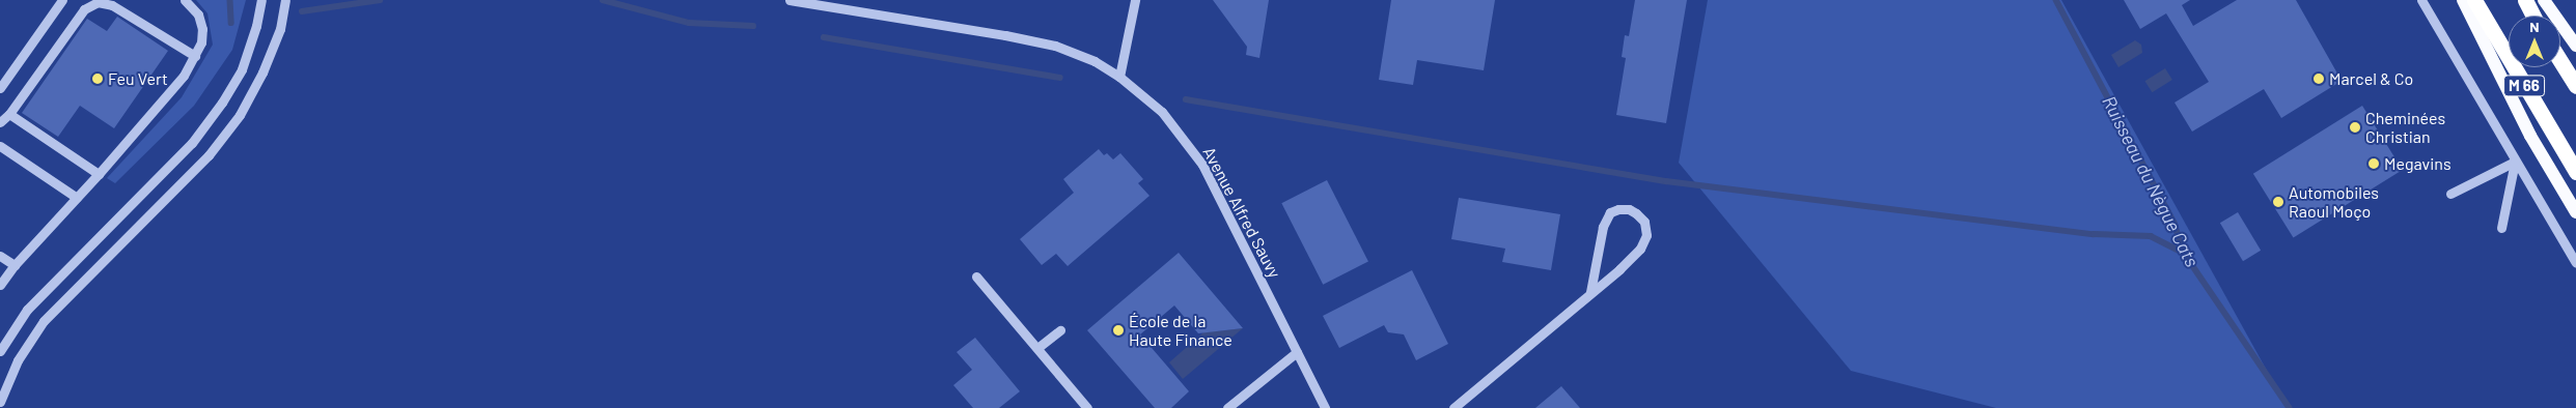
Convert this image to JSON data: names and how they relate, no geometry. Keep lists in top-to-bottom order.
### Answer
{
  "streets": {
    "highway": ["M 66"],
    "street": ["Avenue Alfred Sauvy"]
  },
  "water": ["Ruisseau du Nègue Cats"],
  "places": [
    "Feu Vert",
    "Marcel & Co",
    "Cheminées Christian",
    "Megavins",
    "Automobiles Raoul Moço",
    "École de la Haute Finance"
  ],
  "north": "top"
}
